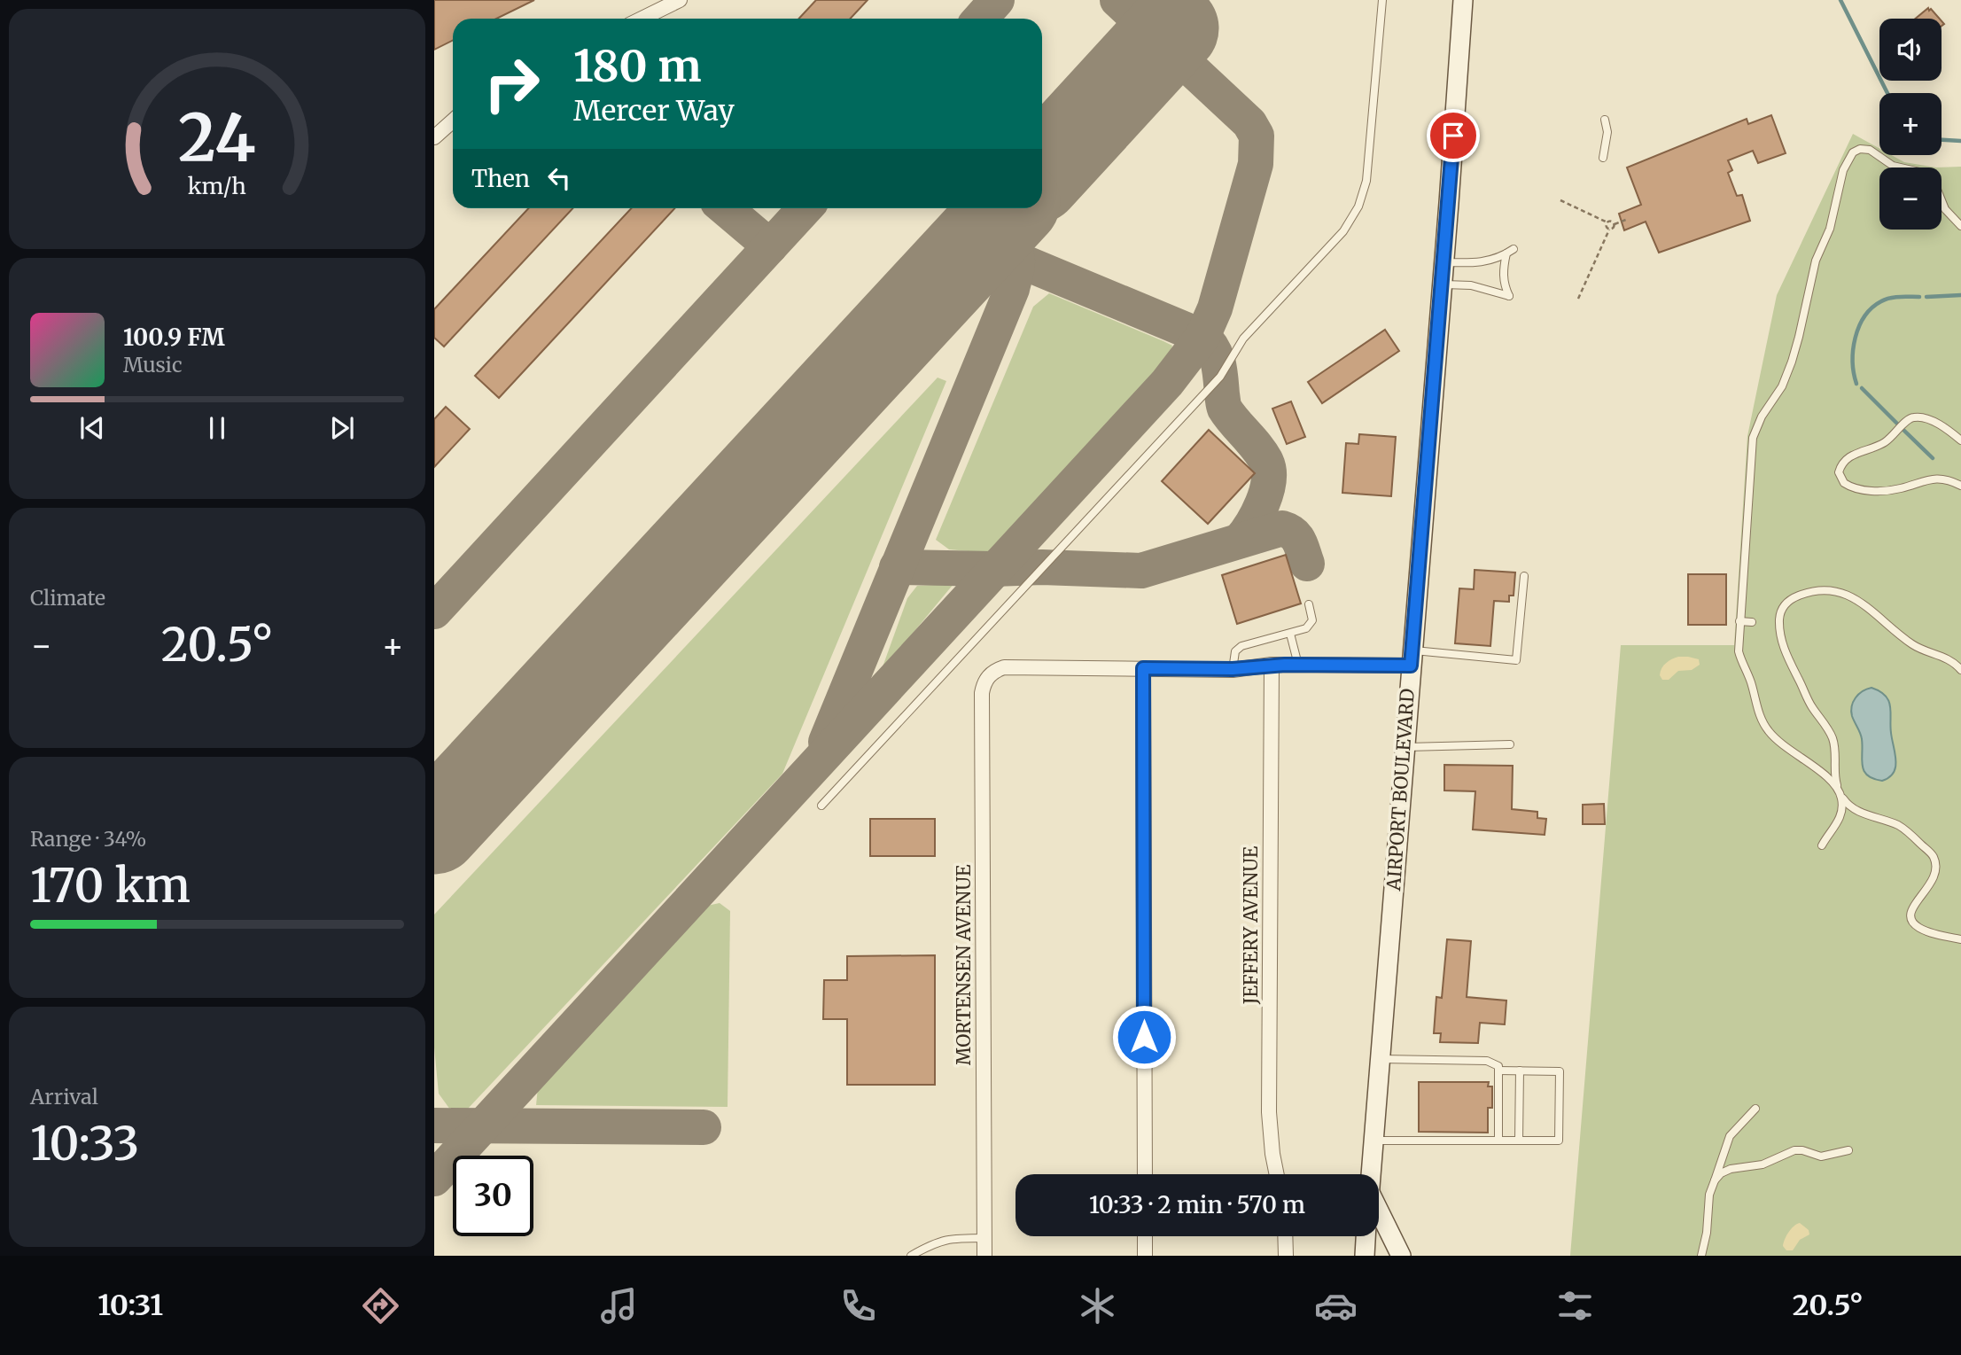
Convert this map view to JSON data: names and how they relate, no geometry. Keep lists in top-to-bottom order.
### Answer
{
  "streets": {
    "main road": ["AIRPORT BOULEVARD"],
    "street": ["JEFFERY AVENUE", "MORTENSEN AVENUE"]
  },
  "page": {
    "map_buttons": ["+", "−"],
    "turn": ["180 m", "Mercer Way"],
    "then": "Then",
    "song": ["100.9 FM", "Music"],
    "tile": [
      "Climate",
      ["Range · 34%", "170 km"],
      ["Arrival", "10:33"]
    ],
    "heat": ["−", "20.5°", "+"],
    "limit": "30",
    "trip": "10:33 · 2 min · 570 m",
    "tabs": ["10:31", "20.5°"],
    "gauge": ["24", "km/h"]
  }
}
